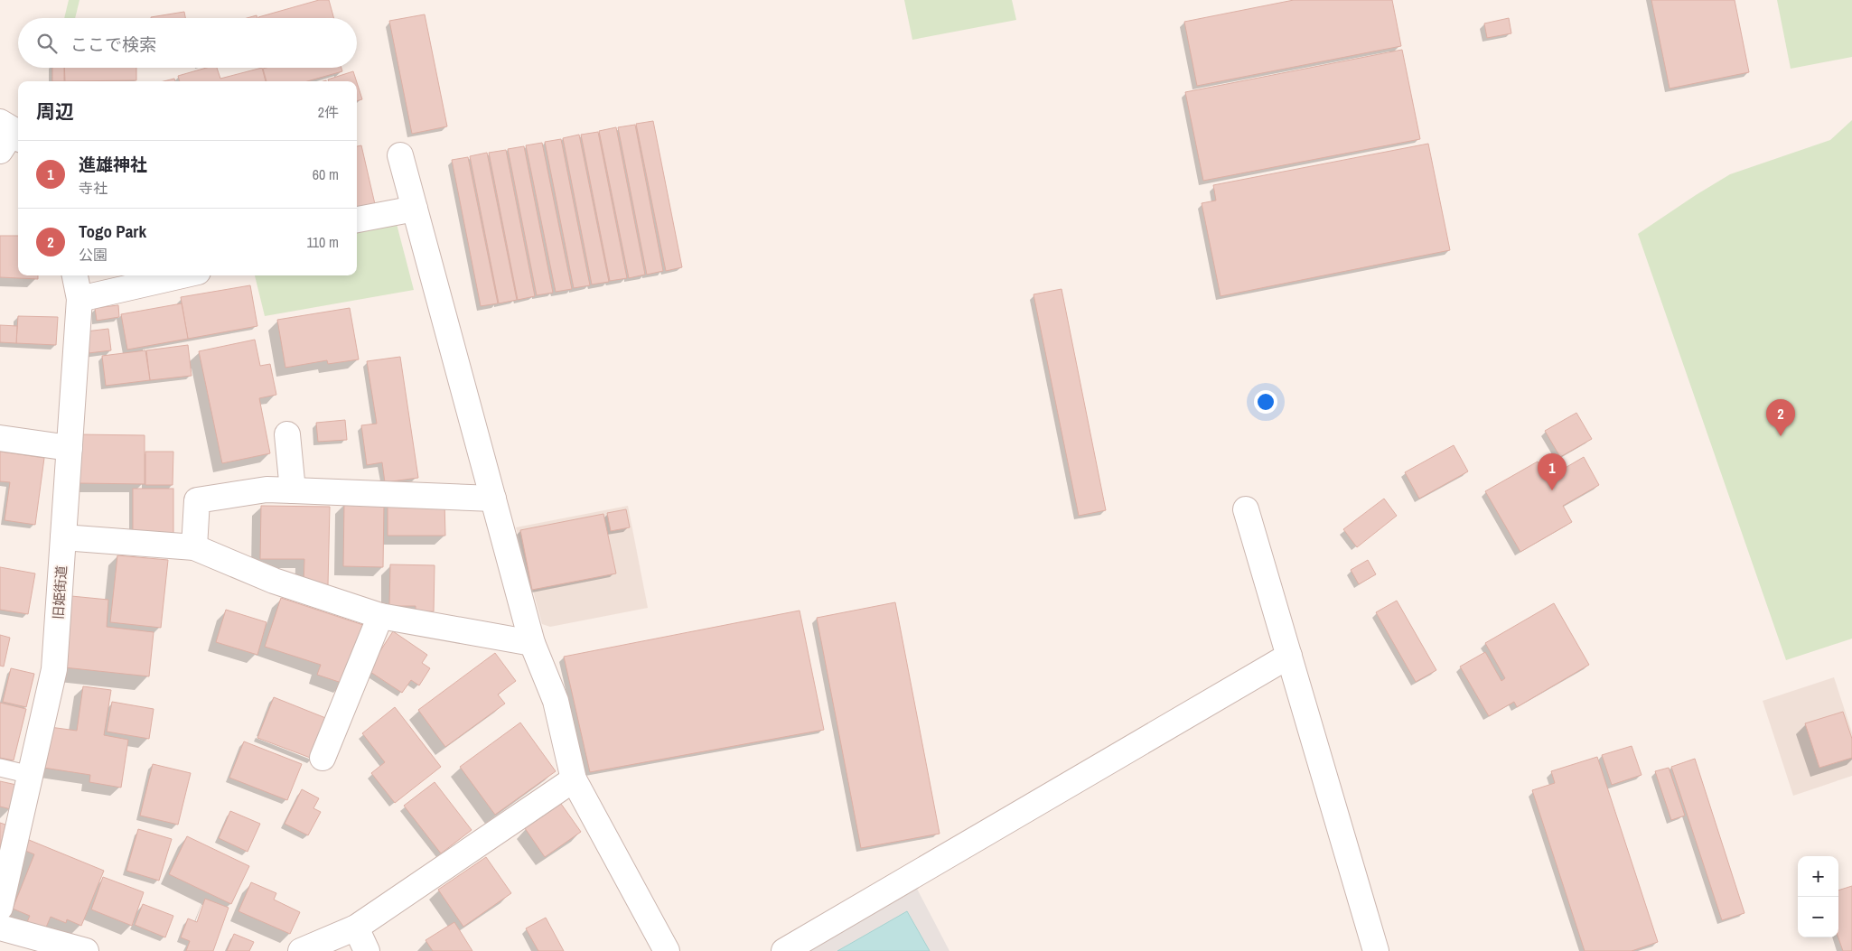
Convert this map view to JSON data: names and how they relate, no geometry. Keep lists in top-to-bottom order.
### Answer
{
  "streets": {
    "street": ["旧姫街道"]
  },
  "page": {
    "search": "ここで検索",
    "heading": ["周辺", "2件"],
    "list": [
      {
        "mark": "1",
        "name": "進雄神社",
        "note": "寺社",
        "value": "60 m"
      },
      {
        "mark": "2",
        "name": "Togo Park",
        "note": "公園",
        "value": "110 m"
      }
    ],
    "pins": ["2", "1"],
    "map_buttons": ["+", "−"]
  }
}
